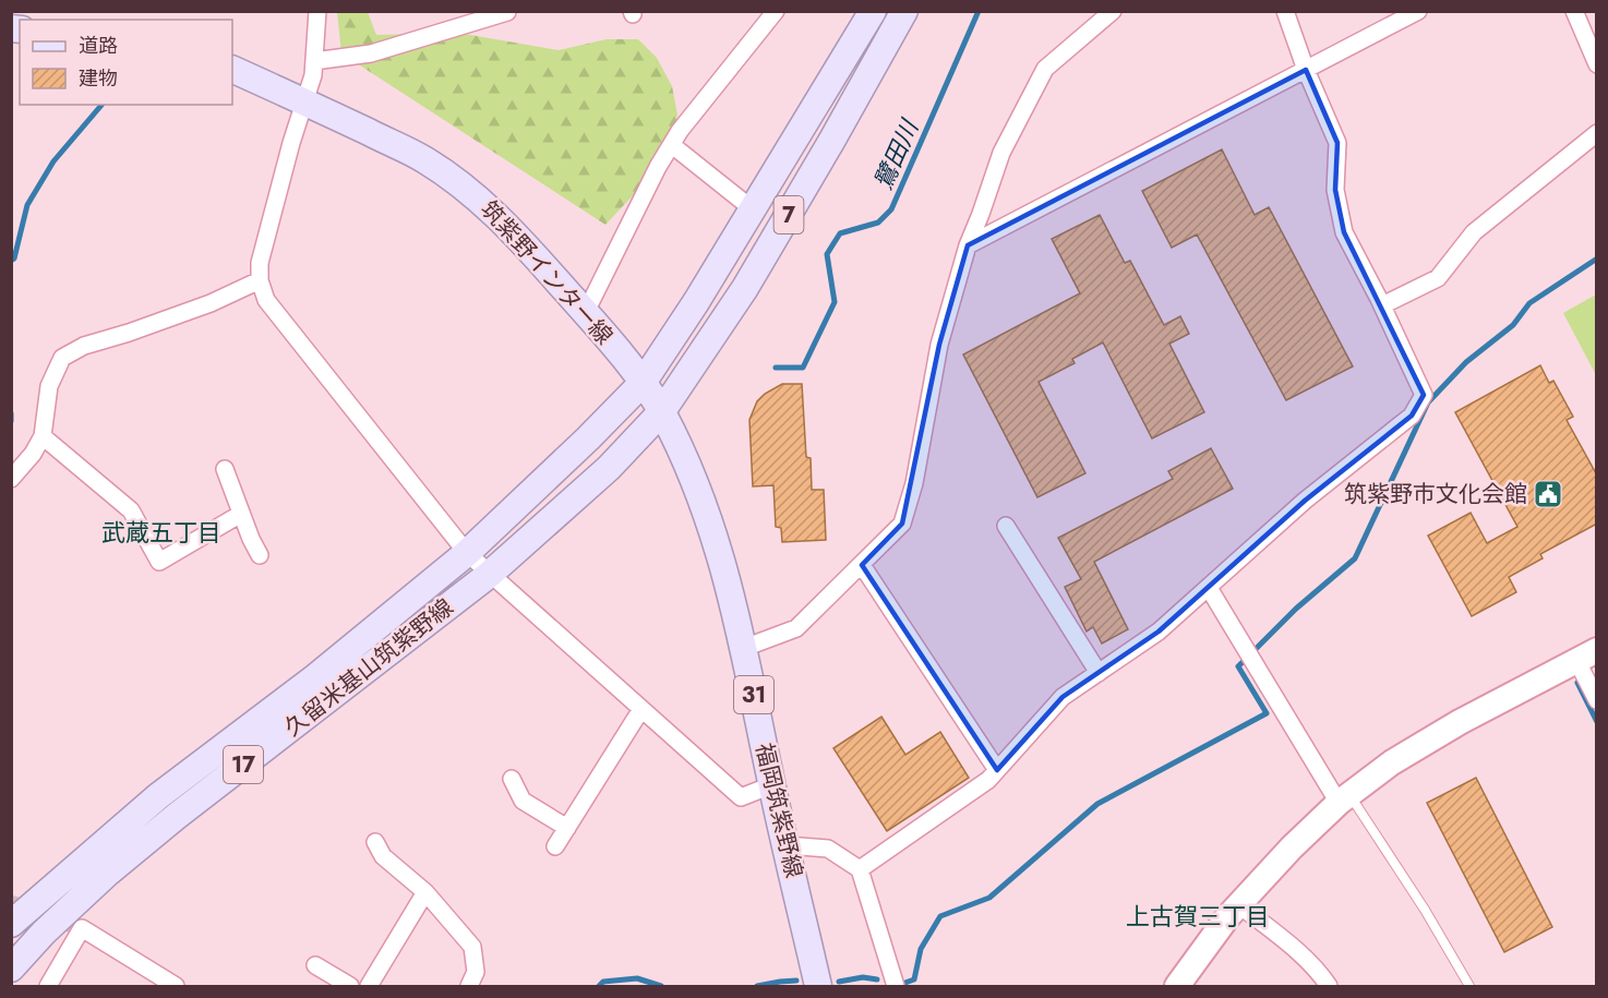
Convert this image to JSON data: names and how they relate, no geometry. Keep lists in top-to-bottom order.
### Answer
{
  "streets": {
    "main road": [
      "7",
      "筑紫野インター線",
      "久留米基山筑紫野線",
      "31",
      "17",
      "福岡筑紫野線"
    ]
  },
  "crossings": [
    ["7", "筑紫野インター線"],
    ["7", "久留米基山筑紫野線"],
    ["7", "福岡筑紫野線"],
    ["筑紫野インター線", "久留米基山筑紫野線"],
    ["筑紫野インター線", "福岡筑紫野線"],
    ["久留米基山筑紫野線", "福岡筑紫野線"]
  ],
  "districts": ["武蔵五丁目", "上古賀三丁目"],
  "water": ["鷺田川"],
  "places": {
    "public building": ["筑紫野市文化会館"]
  },
  "legend": ["道路", "建物"]
}
